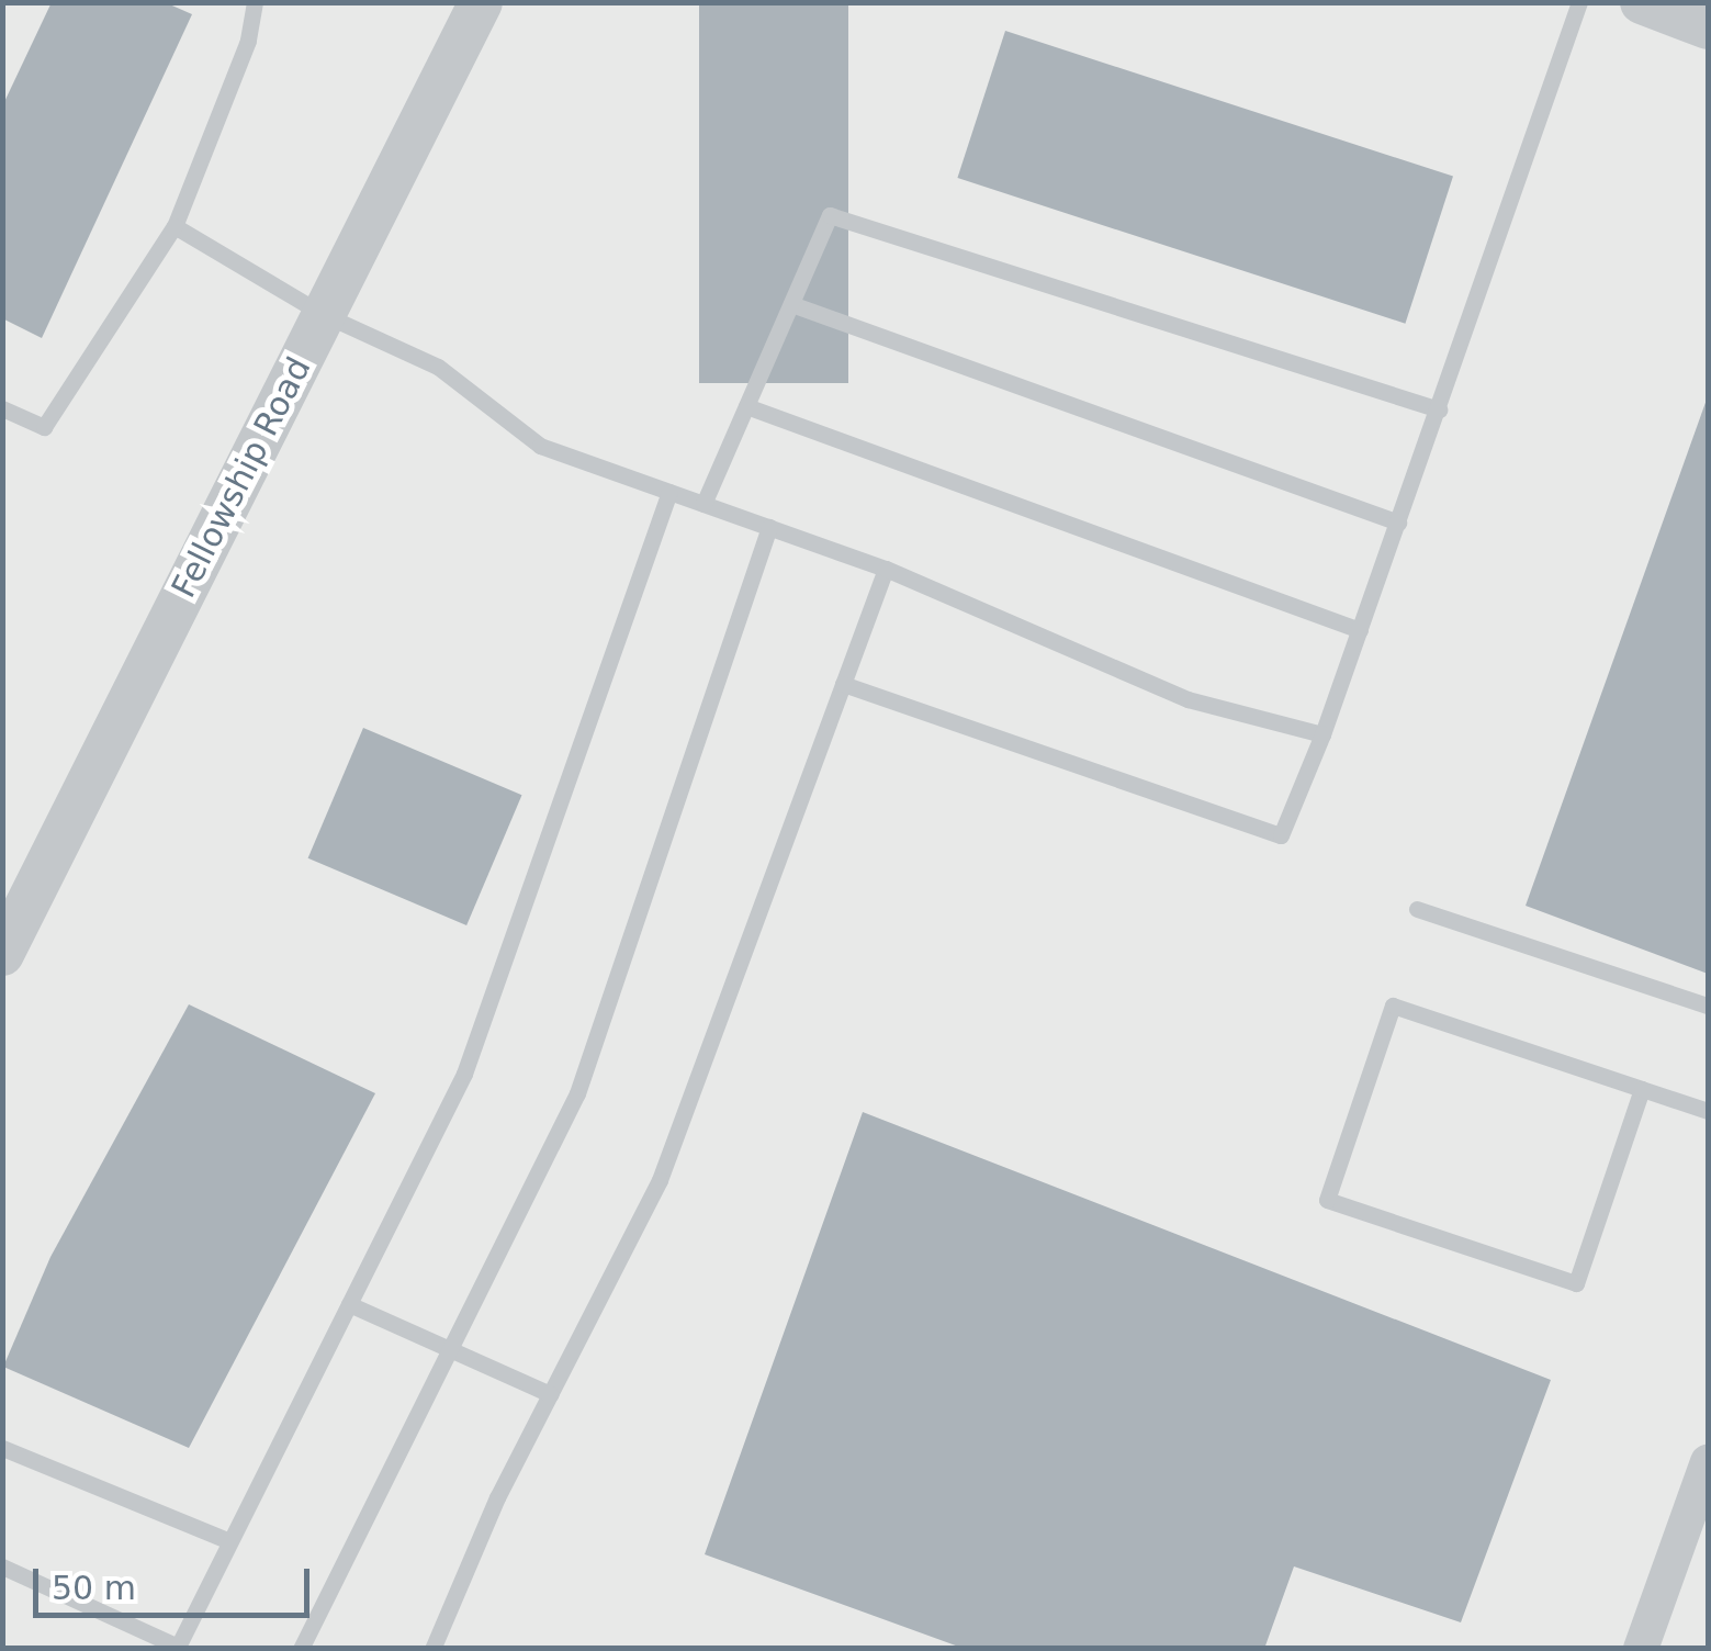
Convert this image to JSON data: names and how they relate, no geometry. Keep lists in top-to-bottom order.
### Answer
{
  "streets": {
    "street": ["Fellowship Road"]
  },
  "scale_bar": "50 m"
}
